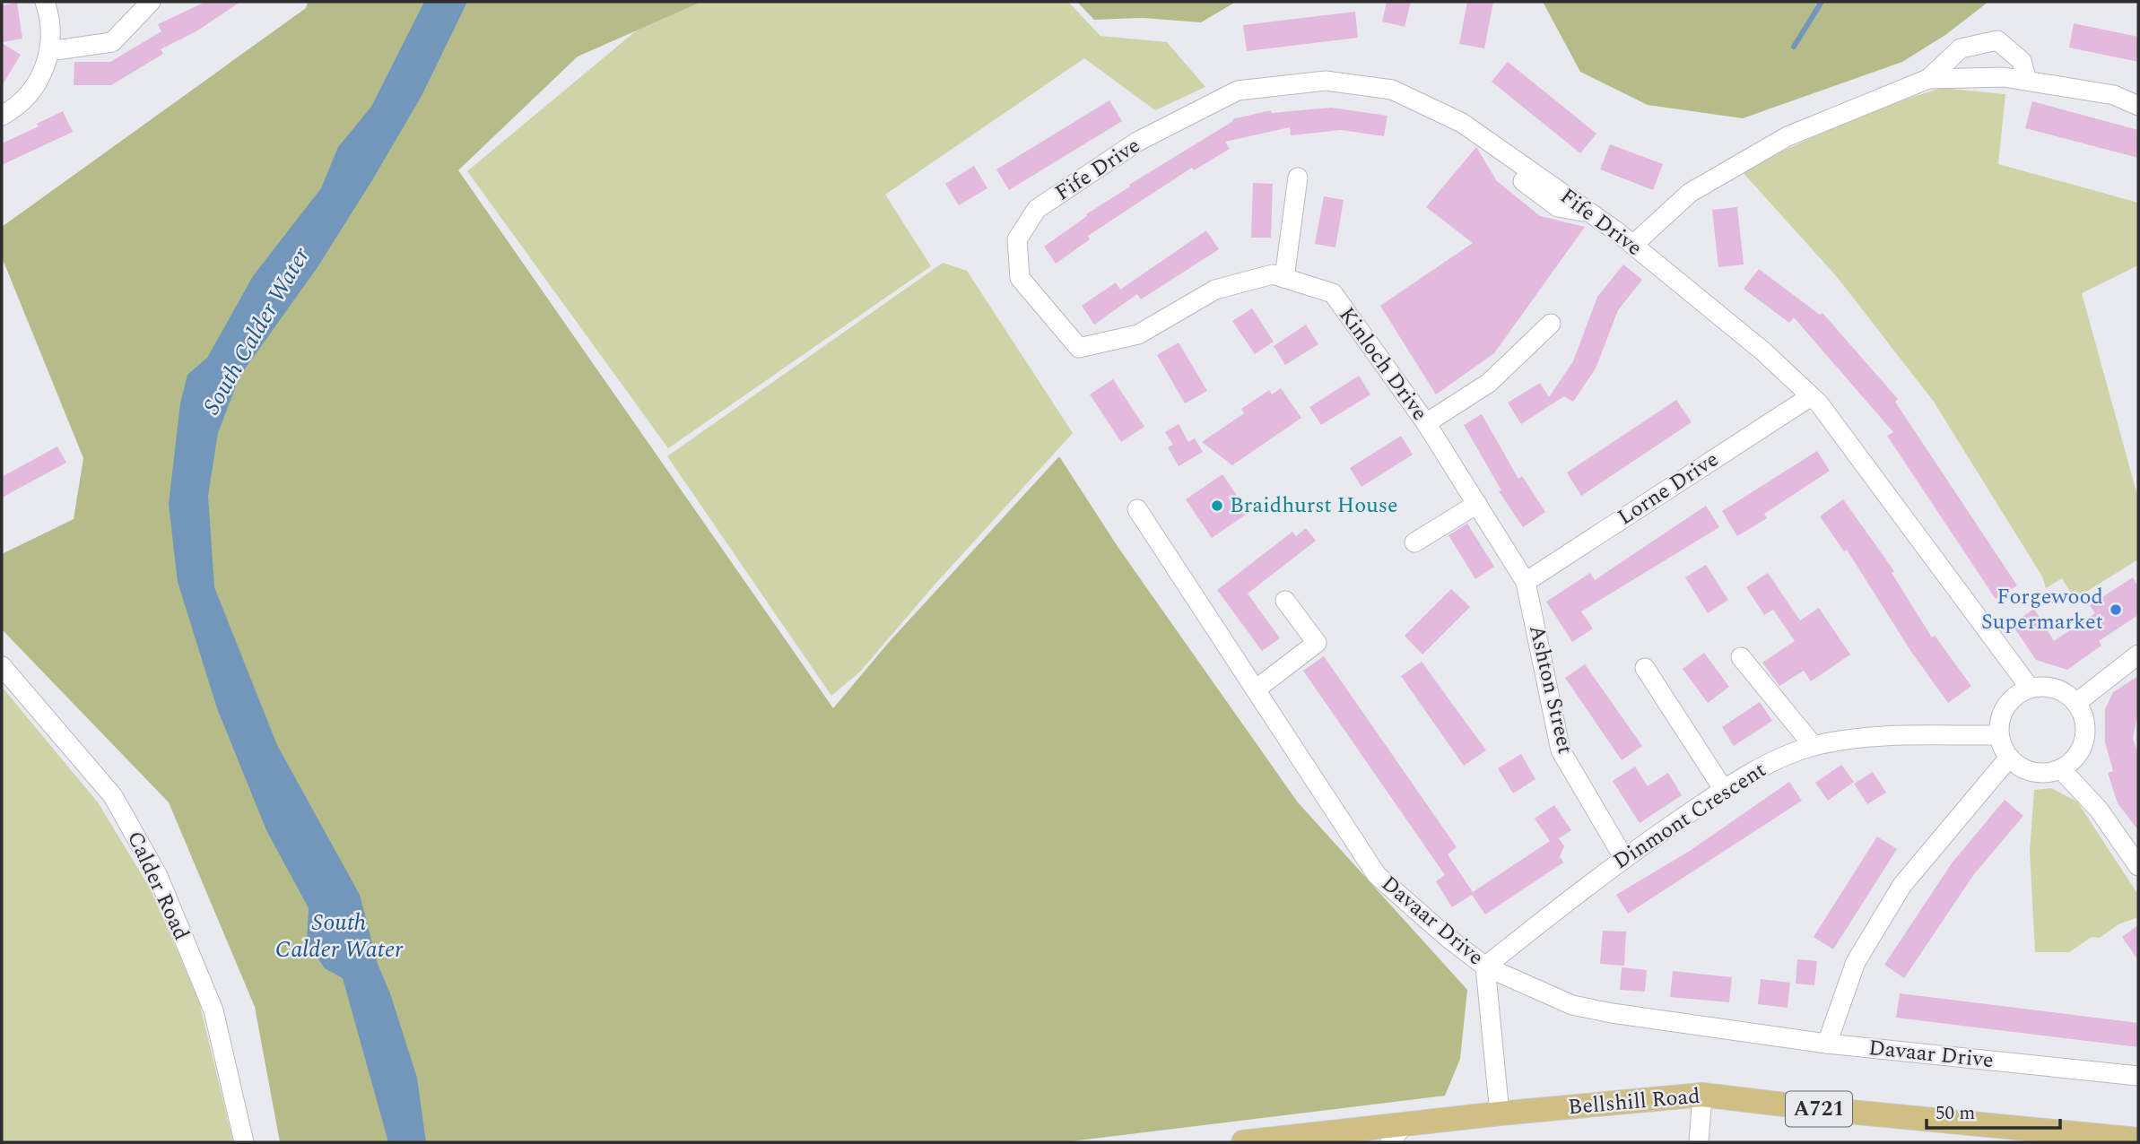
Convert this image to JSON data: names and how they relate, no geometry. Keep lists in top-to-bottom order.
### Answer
{
  "streets": {
    "main road": ["Bellshill Road", "A721"],
    "street": [
      "Fife Drive",
      "Kinloch Drive",
      "Lorne Drive",
      "Ashton Street",
      "Dinmont Crescent",
      "Calder Road",
      "Davaar Drive"
    ]
  },
  "crossings": [
    ["Fife Drive", "Kinloch Drive"],
    ["Fife Drive", "Lorne Drive"],
    ["Fife Drive", "Dinmont Crescent"],
    ["Kinloch Drive", "Lorne Drive"],
    ["Kinloch Drive", "Ashton Street"],
    ["Lorne Drive", "Ashton Street"],
    ["Ashton Street", "Dinmont Crescent"],
    ["Dinmont Crescent", "Davaar Drive"]
  ],
  "water": ["South Calder Water"],
  "places": ["Braidhurst House", "Forgewood Supermarket"],
  "scale_bar": "50 m"
}
